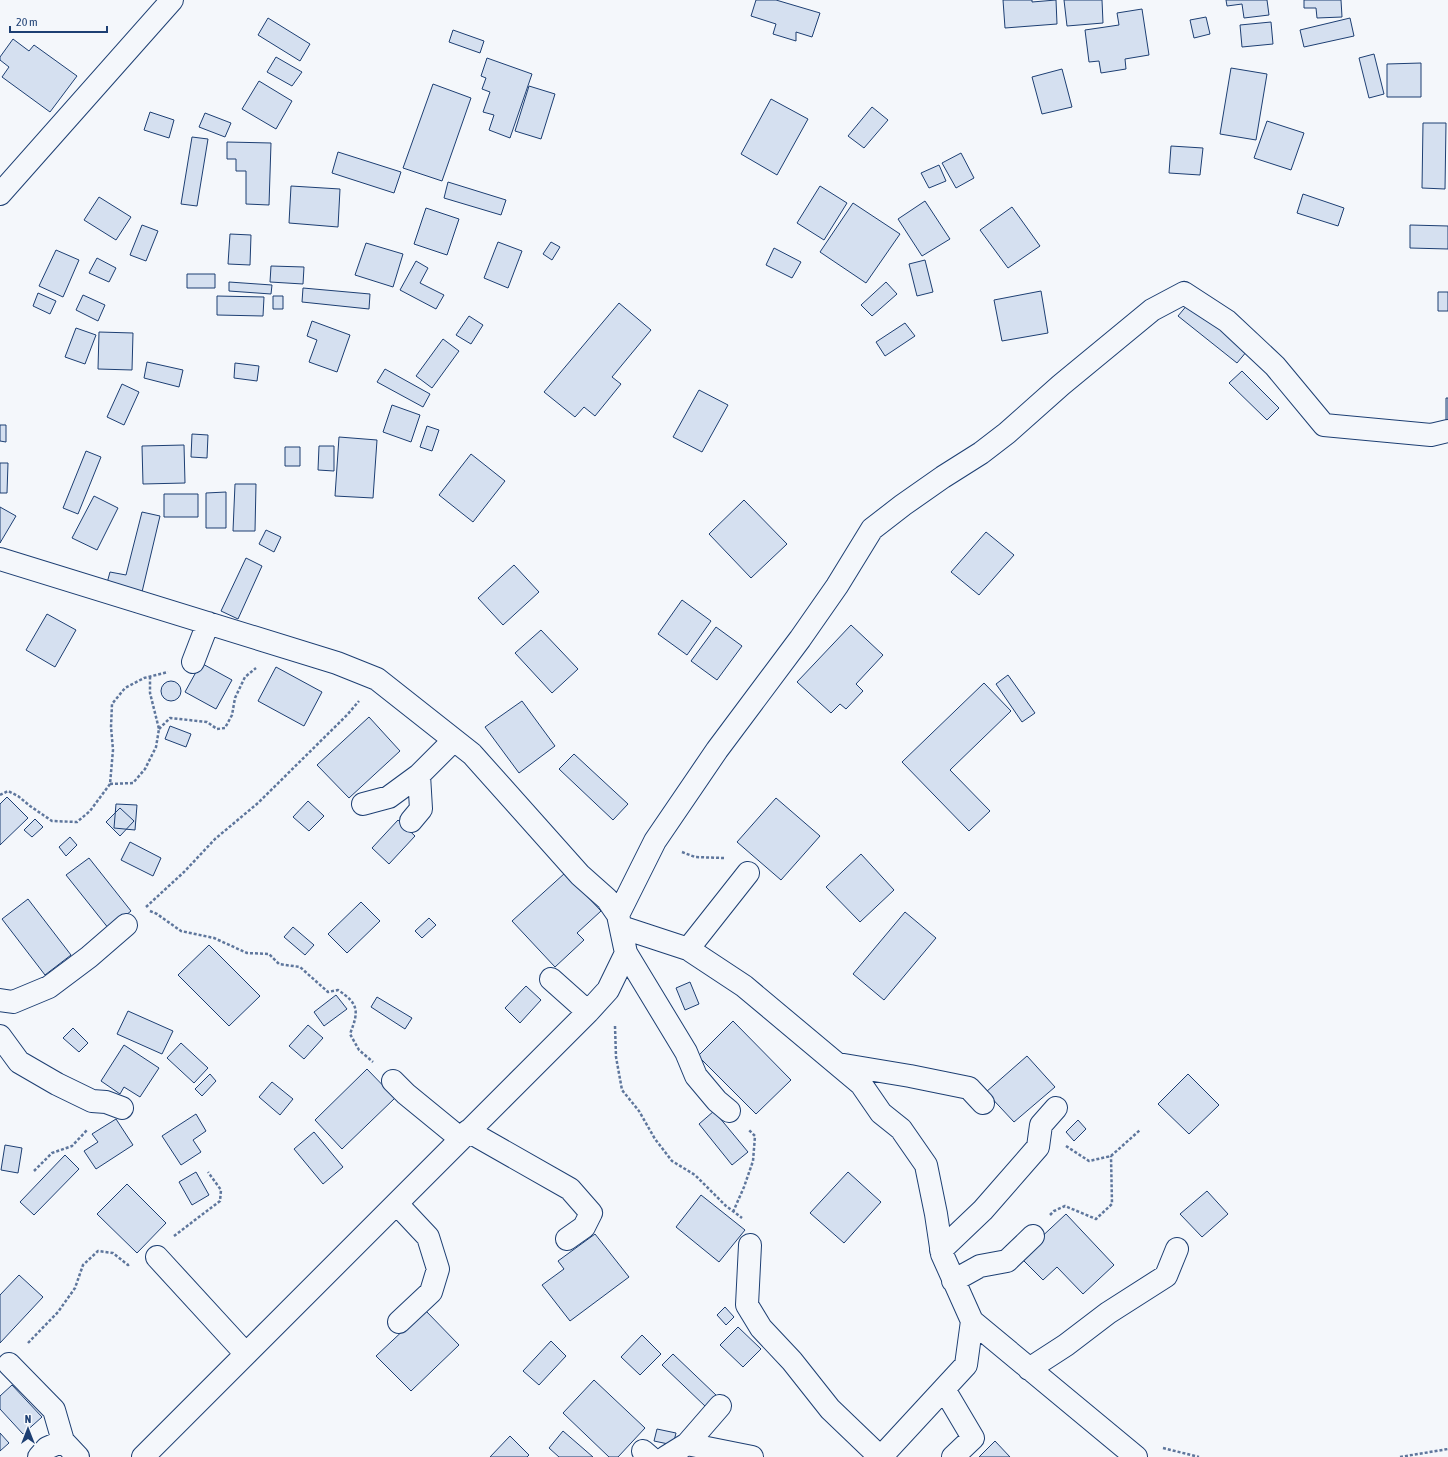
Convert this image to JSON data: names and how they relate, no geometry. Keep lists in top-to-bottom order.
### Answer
{
  "scale_bar": "20 m",
  "north": "top"
}
